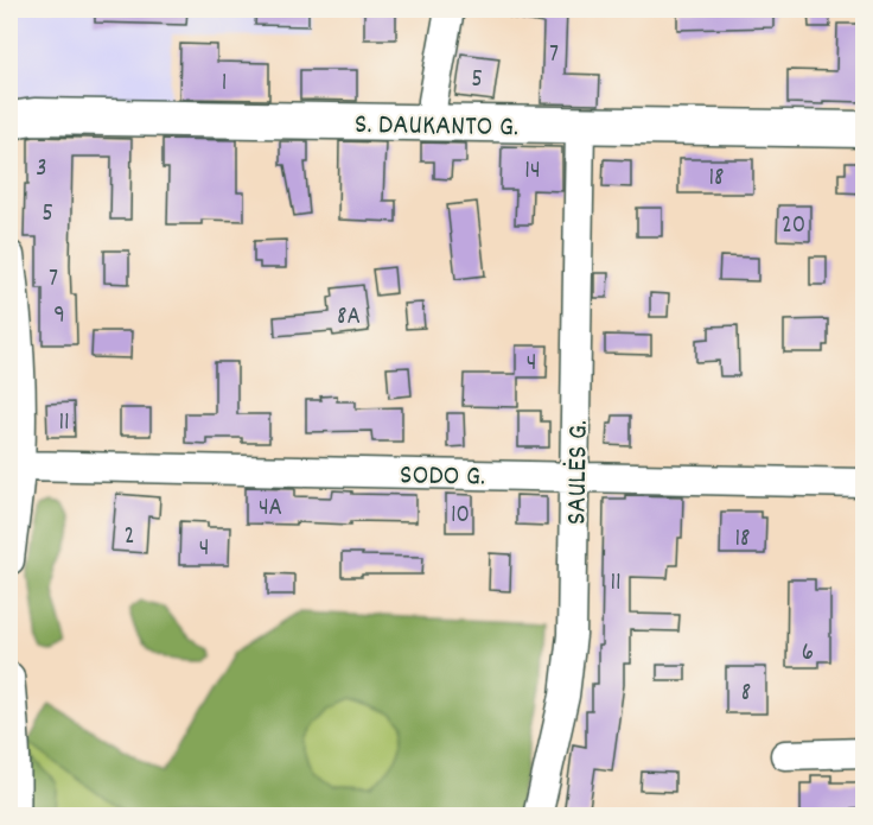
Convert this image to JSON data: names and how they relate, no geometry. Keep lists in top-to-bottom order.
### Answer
{
  "streets": {
    "main road": ["S. DAUKANTO G."],
    "street": ["SAULĖS G.", "SODO G."]
  },
  "crossings": [
    ["S. DAUKANTO G.", "SAULĖS G."],
    ["SAULĖS G.", "SODO G."]
  ],
  "house_numbers": [
    "7",
    "5",
    "1",
    "3",
    "14",
    "18",
    "5",
    "20",
    "7",
    "9",
    "8A",
    "4",
    "11",
    "4A",
    "10",
    "2",
    "18",
    "4",
    "11",
    "6",
    "8"
  ]
}
